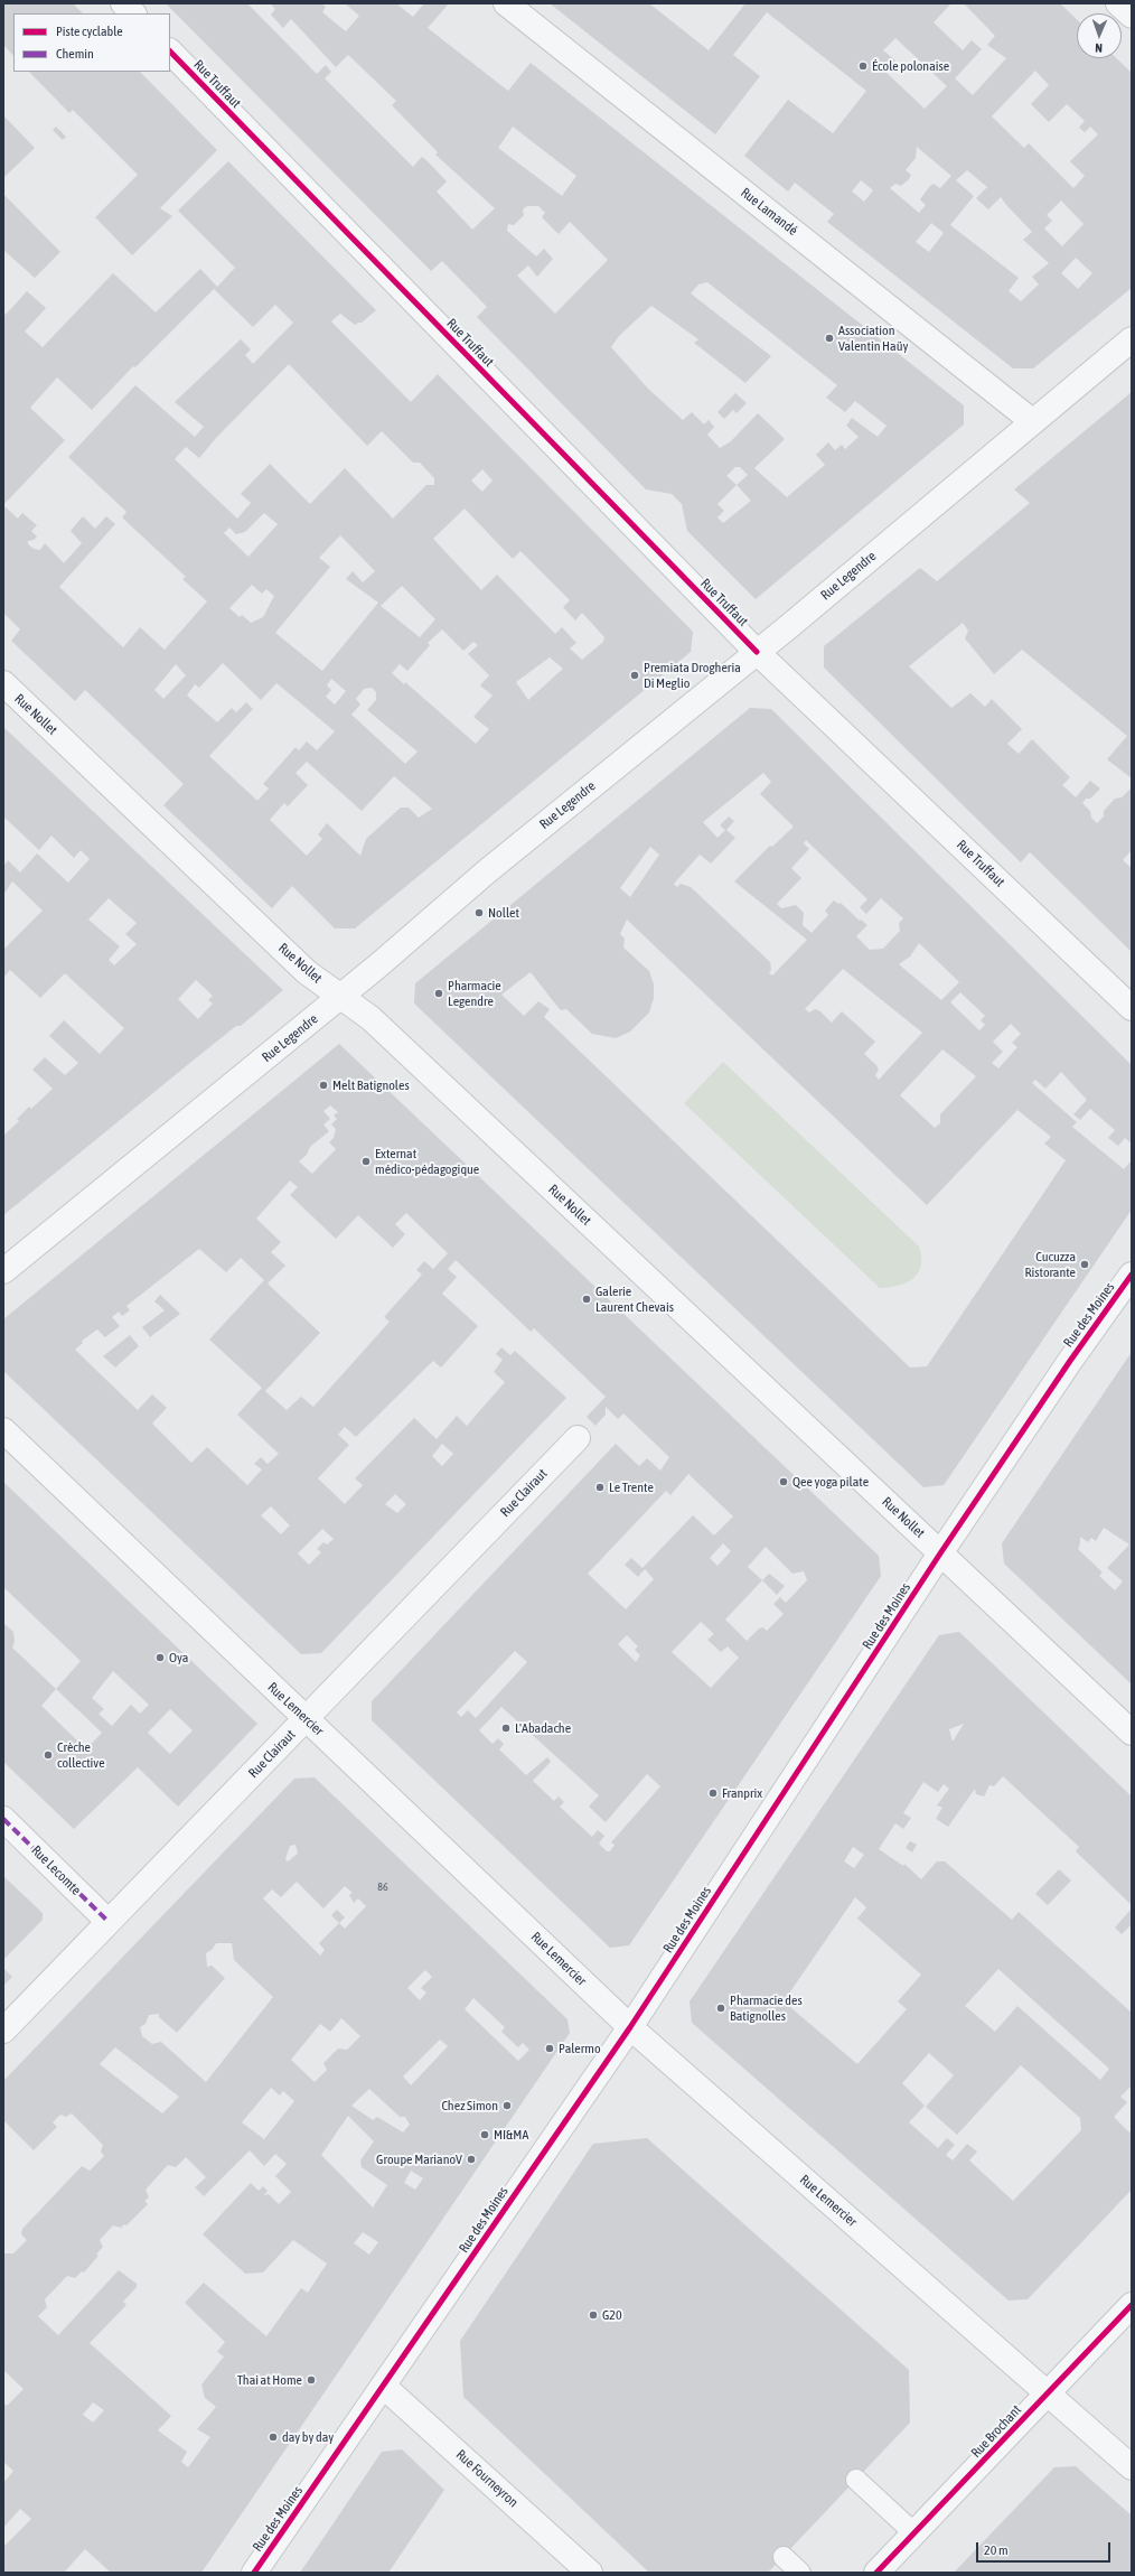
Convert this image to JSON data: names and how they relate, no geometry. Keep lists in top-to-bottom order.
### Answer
{
  "streets": {
    "street": [
      "Rue Truffaut",
      "Rue Lamandé",
      "Rue Legendre",
      "Rue Nollet",
      "Rue des Moines",
      "Rue Clairaut",
      "Rue Lemercier",
      "Rue Lecomte",
      "Rue Brochant",
      "Rue Fourneyron"
    ]
  },
  "crossings": [
    ["Rue Truffaut", "Rue Legendre"],
    ["Rue Lamandé", "Rue Legendre"],
    ["Rue Legendre", "Rue Nollet"],
    ["Rue Nollet", "Rue des Moines"],
    ["Rue des Moines", "Rue Lemercier"],
    ["Rue des Moines", "Rue Fourneyron"],
    ["Rue Clairaut", "Rue Lemercier"],
    ["Rue Clairaut", "Rue Lecomte"],
    ["Rue Lemercier", "Rue Brochant"]
  ],
  "places": [
    "École polonaise",
    "Association Valentin Haüy",
    "Premiata Drogheria Di Meglio",
    "Nollet",
    "Pharmacie Legendre",
    "Melt Batignoles",
    "Externat médico-pédagogique",
    "Cucuzza Ristorante",
    "Galerie Laurent Chevais",
    "Qee yoga pilate",
    "Le Trente",
    "Oya",
    "L'Abadache",
    "Crèche collective",
    "Franprix",
    "Pharmacie des Batignolles",
    "Palermo",
    "Chez Simon",
    "MI&MA",
    "Groupe MarianoV",
    "G20",
    "Thai at Home",
    "day by day"
  ],
  "house_numbers": ["86"],
  "legend": ["Piste cyclable", "Chemin"],
  "scale_bar": "20 m",
  "north": "bottom"
}
